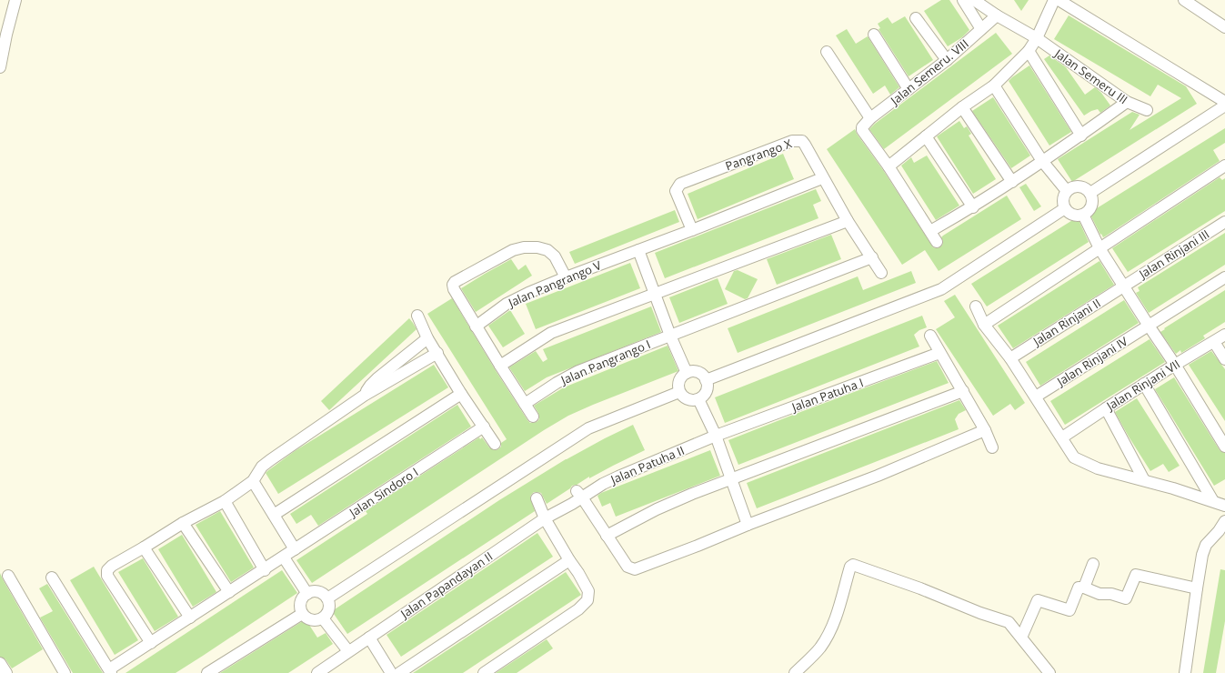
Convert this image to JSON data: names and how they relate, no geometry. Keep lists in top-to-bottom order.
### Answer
{
  "streets": {
    "street": [
      "Jalan Semeru. VIII",
      "Jalan Semeru III",
      "Pangrango X",
      "Jalan Rinjani III",
      "Jalan Pangrango V",
      "Jalan Rinjani II",
      "Jalan Rinjani IV",
      "Jalan Pangrango I",
      "Jalan Rinjani VII",
      "Jalan Patuha I",
      "Jalan Patuha II",
      "Jalan Sindoro I",
      "Jalan Papandayan II"
    ]
  },
  "crossings": [
    ["Jalan Semeru. VIII", "Jalan Semeru III"],
    ["Pangrango X", "Jalan Pangrango V"],
    ["Pangrango X", "Jalan Pangrango I"],
    ["Jalan Rinjani III", "Jalan Rinjani II"],
    ["Jalan Patuha I", "Jalan Patuha II"],
    ["Jalan Patuha II", "Jalan Papandayan II"]
  ]
}
